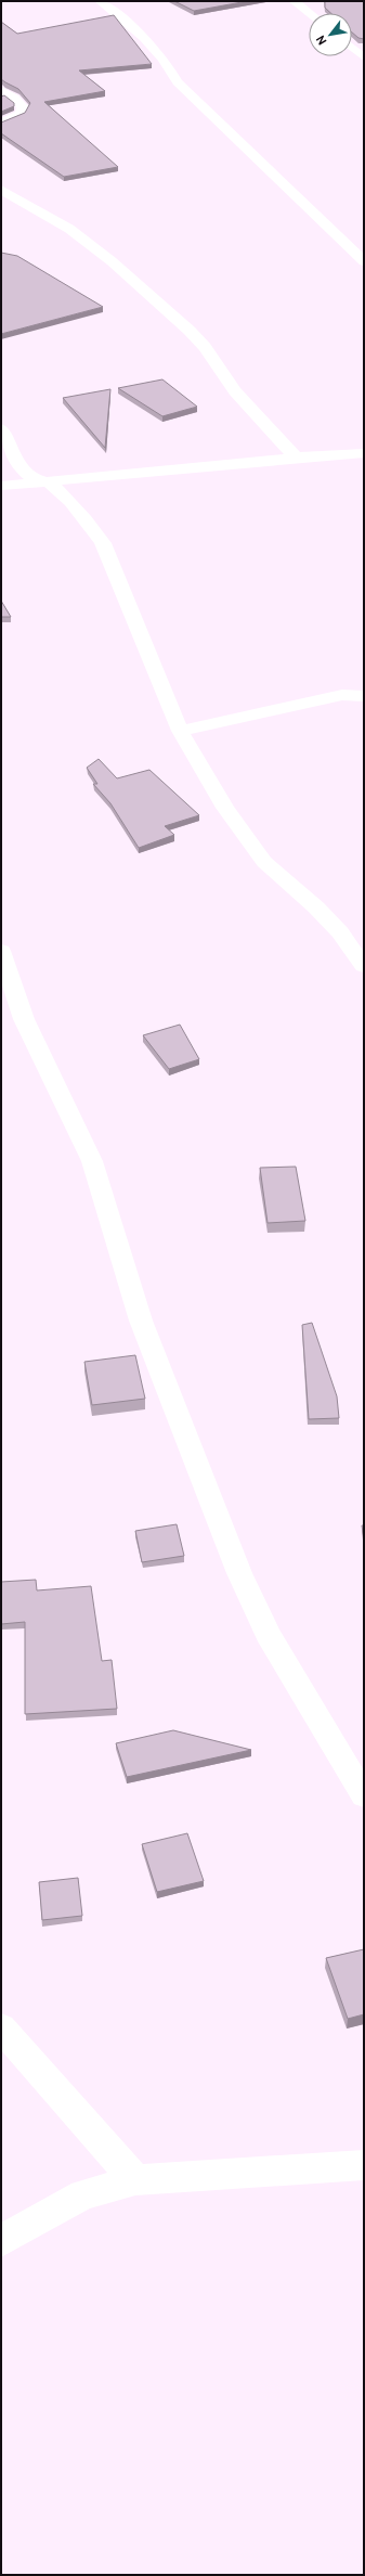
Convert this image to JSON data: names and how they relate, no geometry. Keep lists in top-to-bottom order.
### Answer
{
  "north": "bottom left"
}
